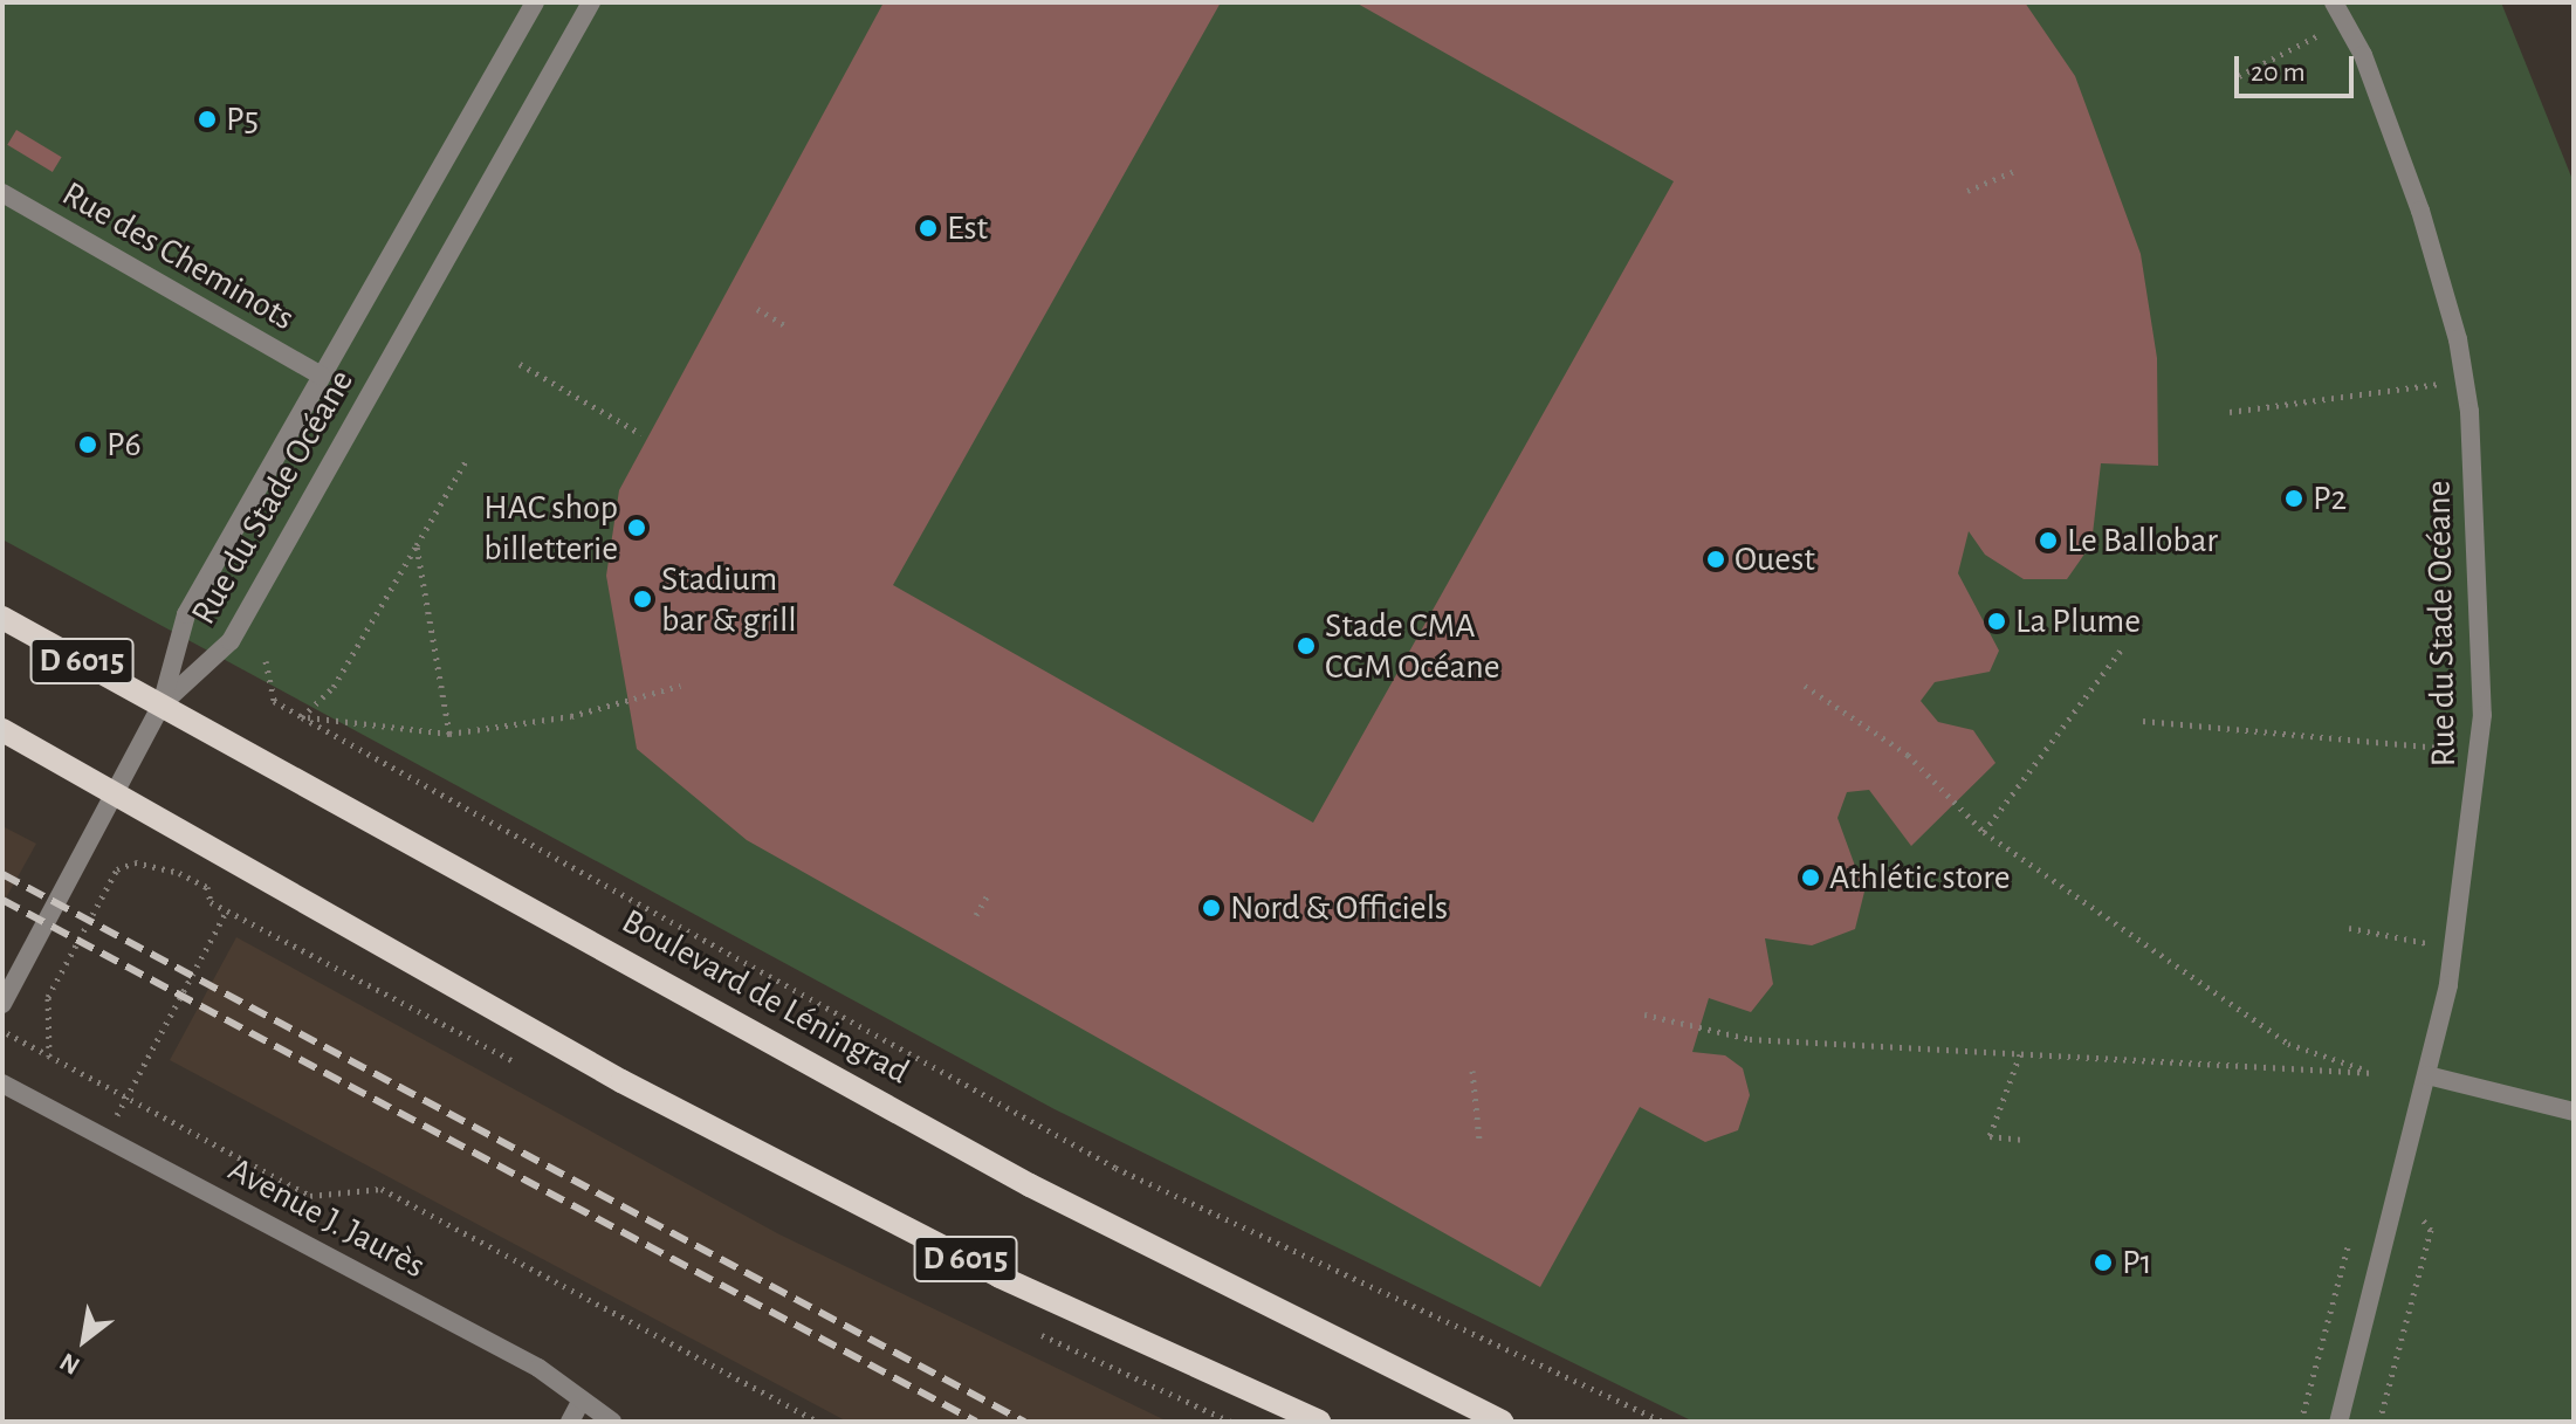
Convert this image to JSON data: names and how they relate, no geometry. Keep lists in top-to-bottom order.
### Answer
{
  "streets": {
    "main road": ["D 6015", "Boulevard de Léningrad"],
    "street": ["Rue des Cheminots", "Rue du Stade Océane", "Avenue J. Jaurès"]
  },
  "crossings": [
    ["Rue des Cheminots", "Rue du Stade Océane"],
    ["Rue du Stade Océane", "Boulevard de Léningrad"]
  ],
  "places": [
    "P5",
    "Est",
    "P6",
    "P2",
    "HAC shop billetterie",
    "Le Ballobar",
    "Ouest",
    "Stadium bar & grill",
    "La Plume",
    "Stade CMA CGM Océane",
    "Athlétic store",
    "Nord & Officiels",
    "P1"
  ],
  "scale_bar": "20 m",
  "north": "bottom left"
}
